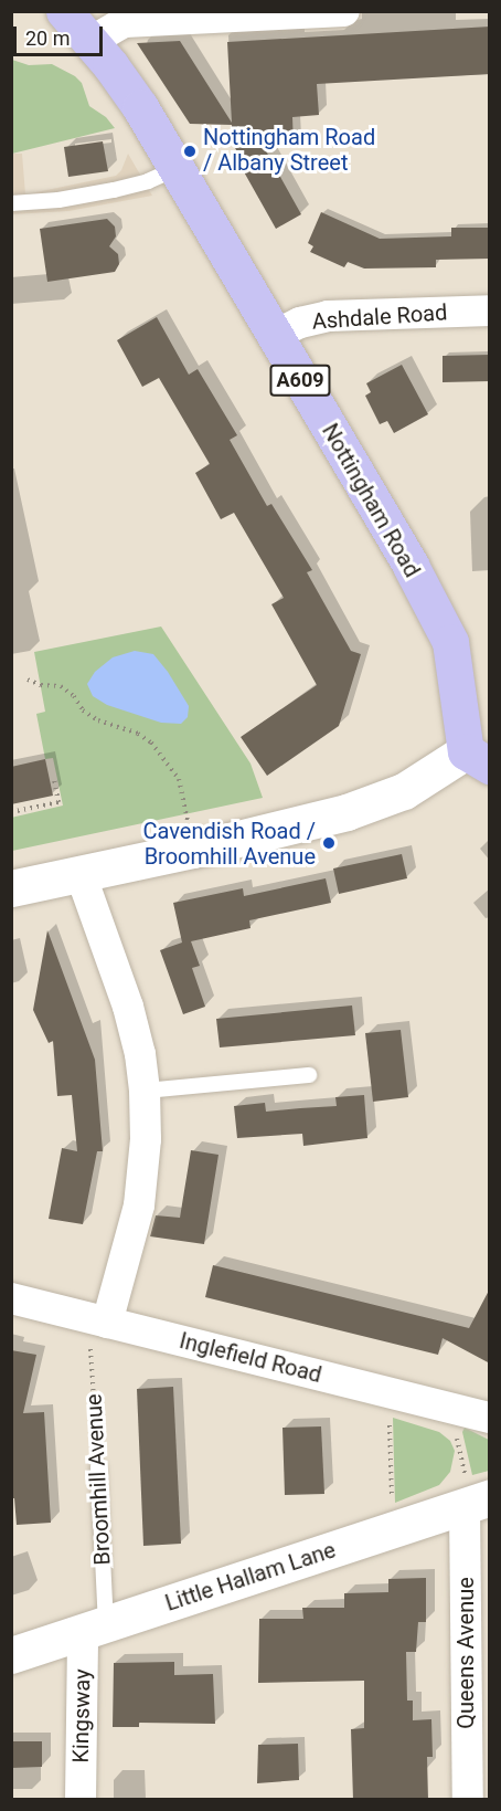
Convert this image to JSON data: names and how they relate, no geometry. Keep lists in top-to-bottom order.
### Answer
{
  "streets": {
    "main road": ["A609", "Nottingham Road"],
    "street": [
      "Ashdale Road",
      "Inglefield Road",
      "Little Hallam Lane",
      "Queens Avenue",
      "Kingsway"
    ],
    "lane": ["Broomhill Avenue"]
  },
  "crossings": [
    ["Ashdale Road", "Nottingham Road"],
    ["Inglefield Road", "Broomhill Avenue"],
    ["Broomhill Avenue", "Little Hallam Lane"],
    ["Broomhill Avenue", "Kingsway"],
    ["Little Hallam Lane", "Queens Avenue"],
    ["Little Hallam Lane", "Kingsway"]
  ],
  "places": ["Nottingham Road / Albany Street", "Cavendish Road / Broomhill Avenue"],
  "scale_bar": "20 m"
}
